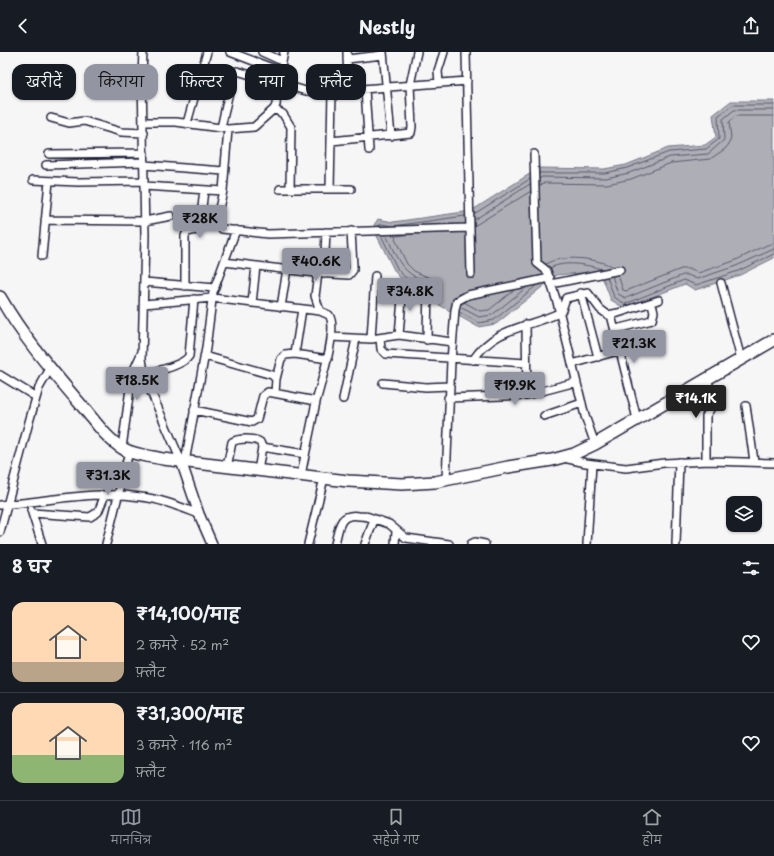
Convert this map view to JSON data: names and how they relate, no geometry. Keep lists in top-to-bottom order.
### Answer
{
  "page": {
    "header": "Nestly",
    "chip": [
      "खरीदें",
      "किराया",
      "फ़िल्टर",
      "नया",
      "फ़्लैट"
    ],
    "price": [
      "₹28K",
      "₹40.6K",
      "₹34.8K",
      "₹21.3K",
      "₹18.5K",
      "₹19.9K",
      "₹14.1K",
      "₹31.3K"
    ],
    "heading": "8 घर",
    "list": [
      {
        "name": "₹14,100/माह",
        "note": "2 कमरे · 52 m² · फ़्लैट"
      },
      {
        "name": "₹31,300/माह",
        "note": "3 कमरे · 116 m² · फ़्लैट"
      }
    ],
    "tabs": ["मानचित्र", "सहेजे गए", "होम"]
  }
}
